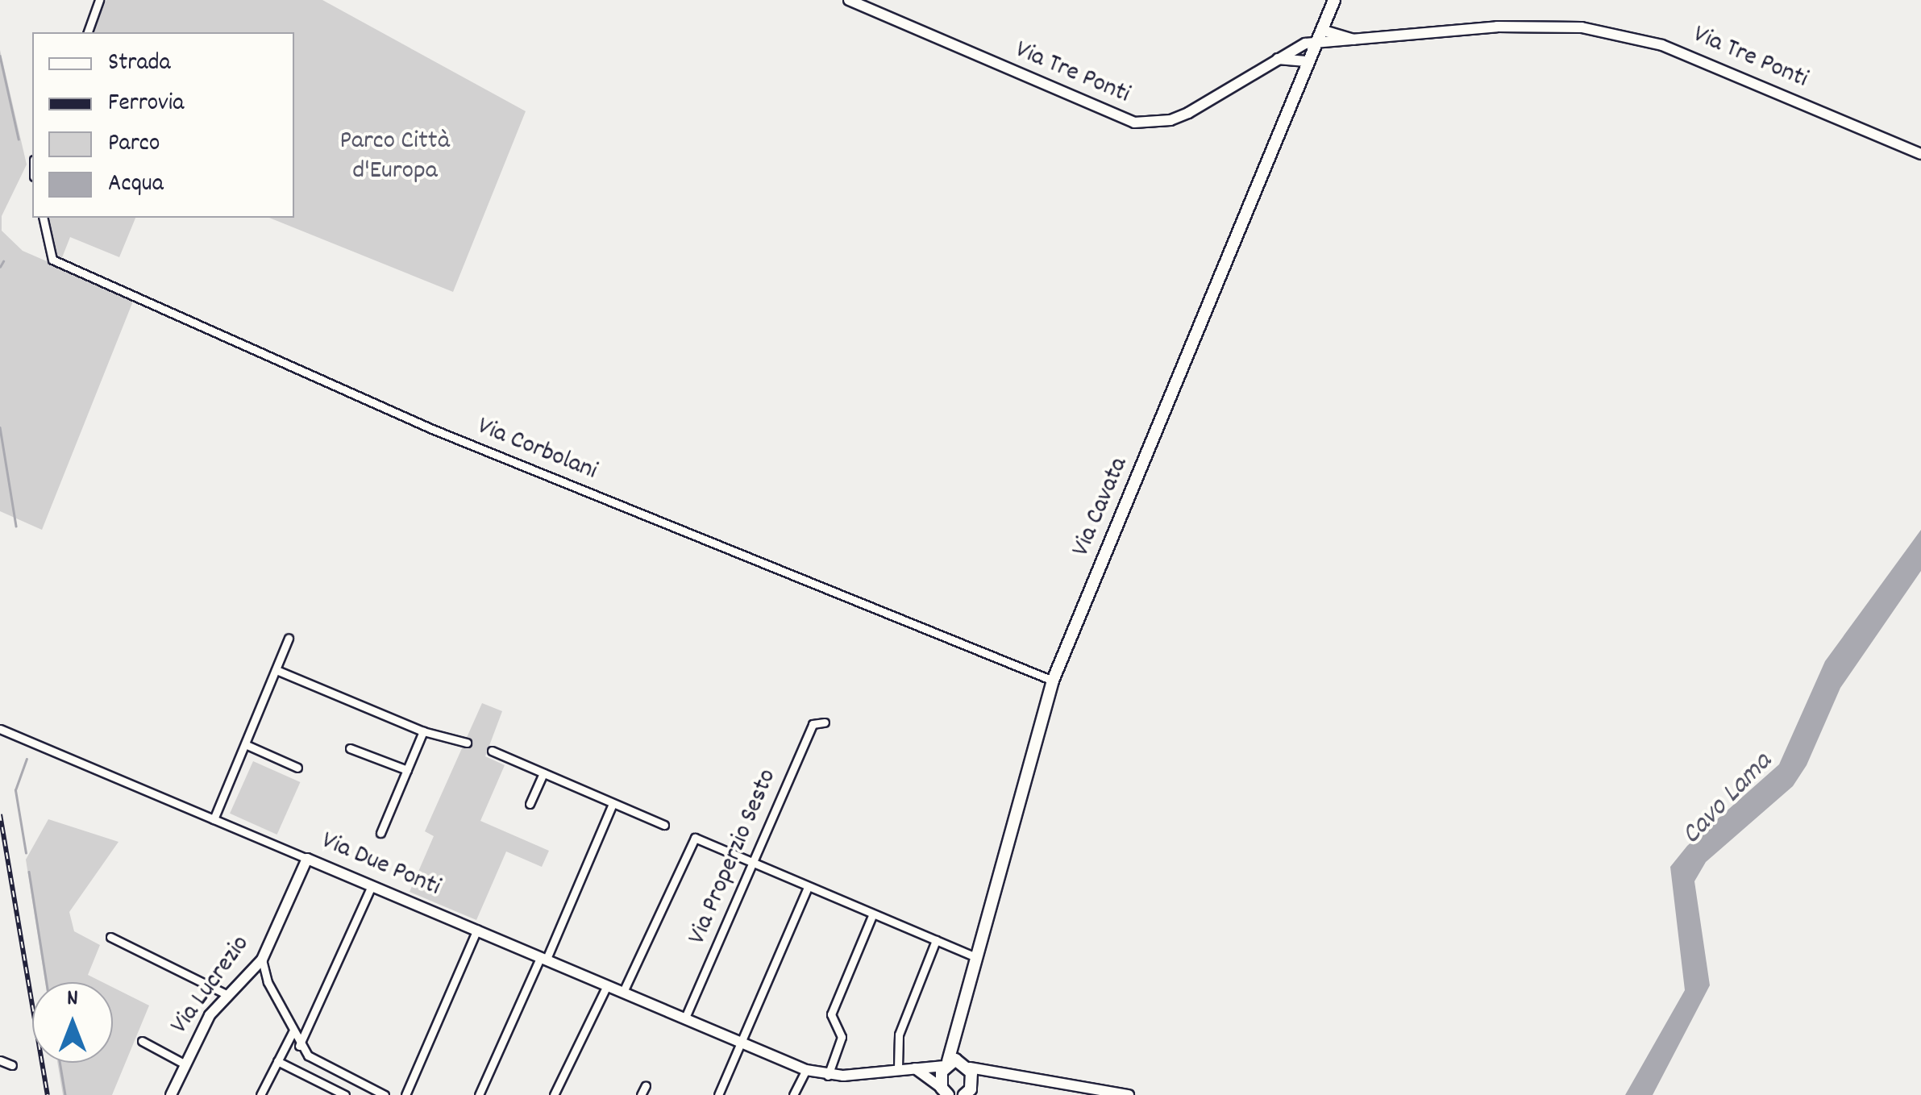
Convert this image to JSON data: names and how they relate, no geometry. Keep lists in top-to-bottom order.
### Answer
{
  "streets": {
    "main road": ["Via Cavata"],
    "street": [
      "Via Tre Ponti",
      "Via Corbolani",
      "Via Properzio Sesto",
      "Via Due Ponti",
      "Via Lucrezio"
    ]
  },
  "crossings": [
    ["Via Tre Ponti", "Via Cavata"],
    ["Via Corbolani", "Via Cavata"],
    ["Via Cavata", "Via Due Ponti"],
    ["Via Properzio Sesto", "Via Due Ponti"],
    ["Via Due Ponti", "Via Lucrezio"]
  ],
  "water": ["Cavo Lama"],
  "parks": ["Parco Città d'Europa"],
  "legend": [
    "Strada",
    "Ferrovia",
    "Parco",
    "Acqua"
  ],
  "north": "top"
}
